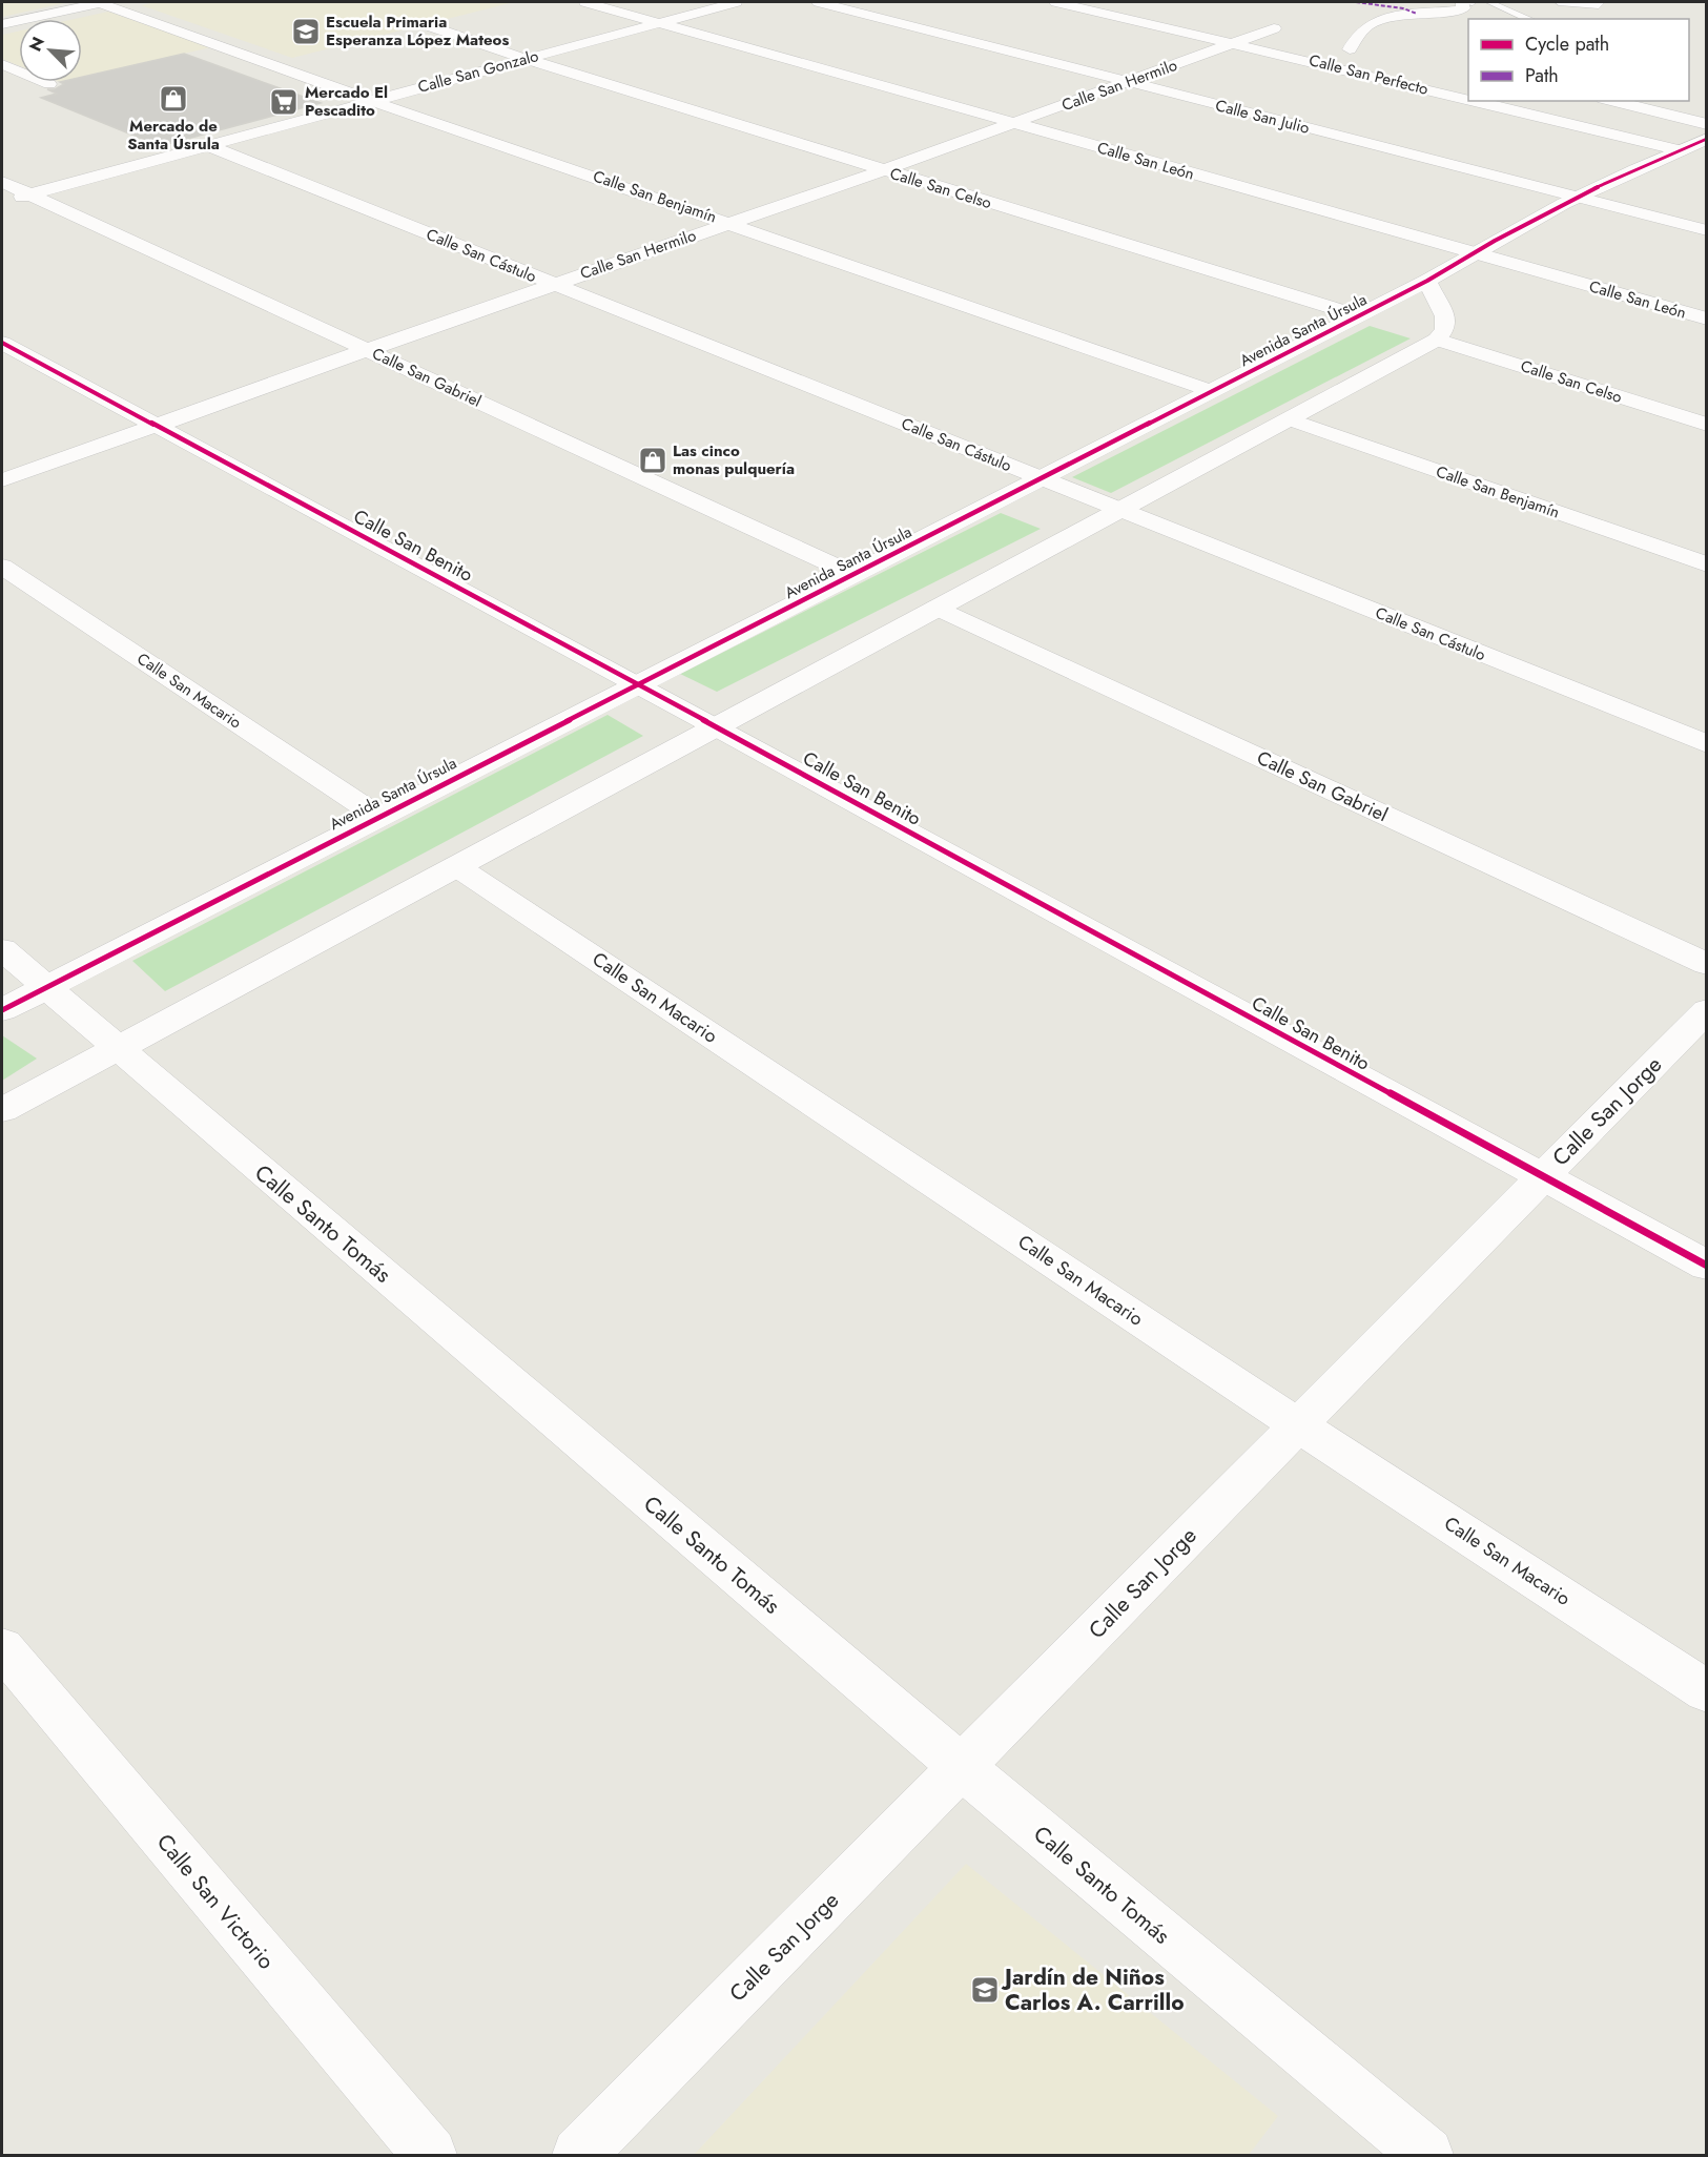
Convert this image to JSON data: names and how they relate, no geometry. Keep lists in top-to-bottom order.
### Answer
{
  "streets": {
    "street": [
      "Calle San Gonzalo",
      "Calle San Perfecto",
      "Calle San Hermilo",
      "Calle San Julio",
      "Calle San León",
      "Calle San Celso",
      "Calle San Benjamín",
      "Calle San Cástulo",
      "Avenida Santa Úrsula",
      "Calle San Gabriel",
      "Calle San Benito",
      "Calle San Macario",
      "Calle San Jorge",
      "Calle Santo Tomás",
      "Calle San Victorio"
    ]
  },
  "crossings": [
    ["Calle San Gonzalo", "Calle San León"],
    ["Calle San Gonzalo", "Calle San Celso"],
    ["Calle San Gonzalo", "Calle San Benjamín"],
    ["Calle San Gonzalo", "Calle San Cástulo"],
    ["Calle San Gonzalo", "Calle San Gabriel"],
    ["Calle San Perfecto", "Calle San Hermilo"],
    ["Calle San Perfecto", "Avenida Santa Úrsula"],
    ["Calle San Hermilo", "Calle San Julio"],
    ["Calle San Hermilo", "Calle San León"],
    ["Calle San Hermilo", "Calle San Celso"],
    ["Calle San Hermilo", "Calle San Benjamín"],
    ["Calle San Hermilo", "Calle San Cástulo"],
    ["Calle San Hermilo", "Calle San Gabriel"],
    ["Calle San Hermilo", "Calle San Benito"],
    ["Calle San Julio", "Avenida Santa Úrsula"],
    ["Calle San León", "Avenida Santa Úrsula"],
    ["Calle San Celso", "Avenida Santa Úrsula"],
    ["Calle San Benjamín", "Avenida Santa Úrsula"],
    ["Calle San Cástulo", "Avenida Santa Úrsula"],
    ["Avenida Santa Úrsula", "Calle San Gabriel"],
    ["Avenida Santa Úrsula", "Calle San Benito"],
    ["Avenida Santa Úrsula", "Calle San Macario"],
    ["Avenida Santa Úrsula", "Calle Santo Tomás"],
    ["Calle San Benito", "Calle San Jorge"],
    ["Calle San Macario", "Calle San Jorge"],
    ["Calle San Jorge", "Calle Santo Tomás"]
  ],
  "places": {
    "school or university": ["Escuela Primaria Esperanza López Mateos", "Jardín de Niños Carlos A. Carrillo"],
    "shop": ["Mercado de Santa Úsrula", "Las cinco monas pulquería"],
    "supermarket": ["Mercado El Pescadito"]
  },
  "legend": ["Cycle path", "Path"],
  "north": "top left"
}
